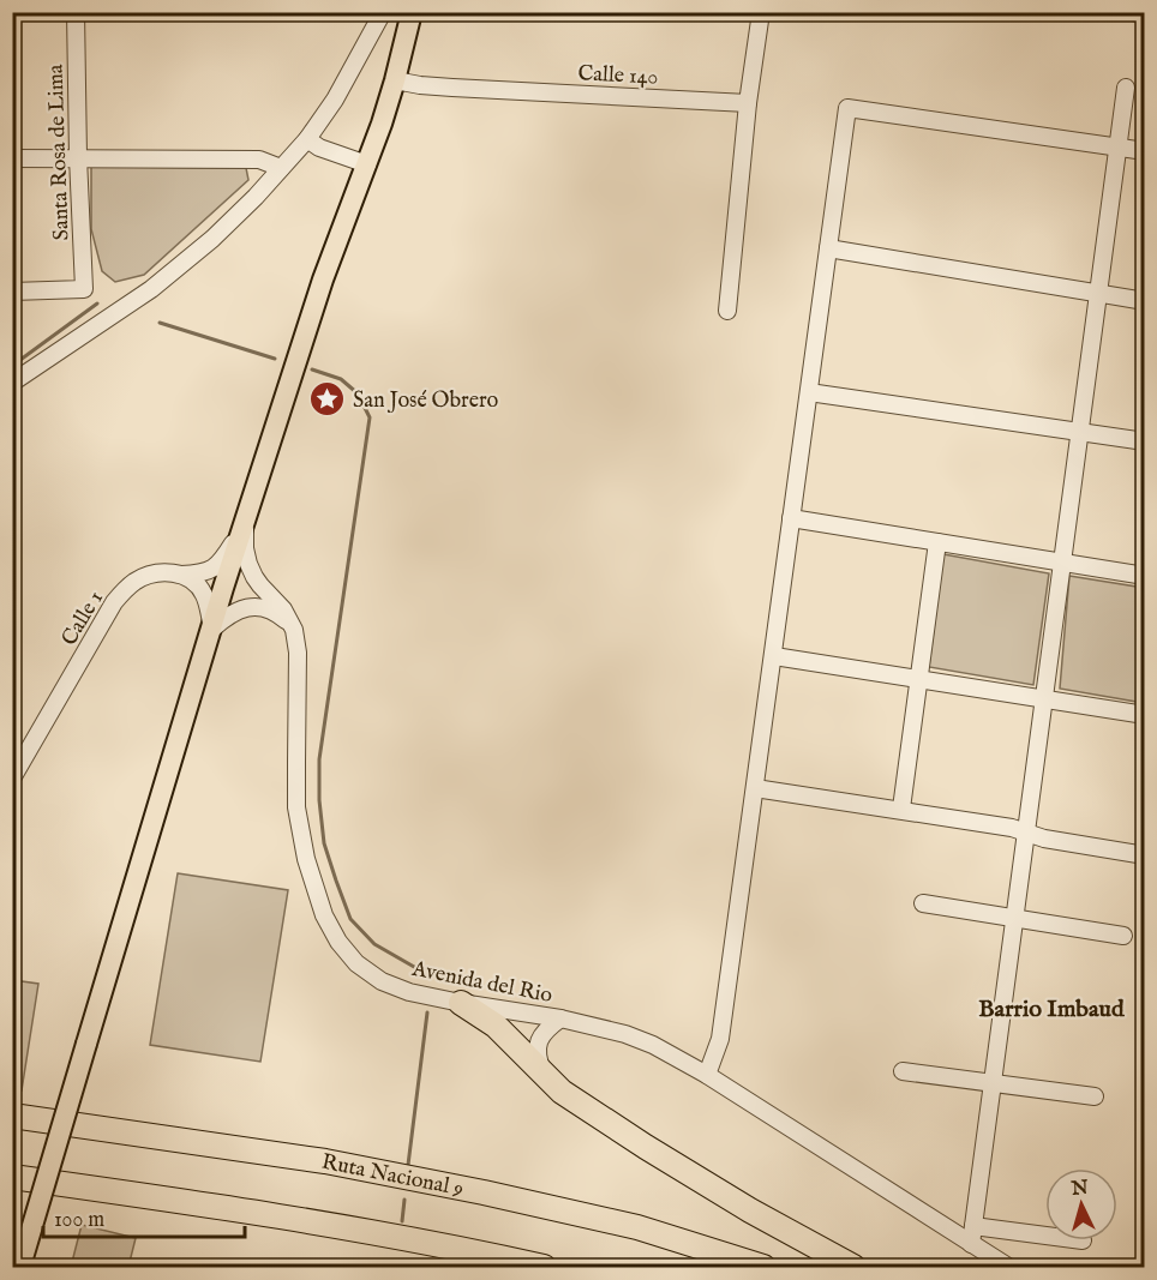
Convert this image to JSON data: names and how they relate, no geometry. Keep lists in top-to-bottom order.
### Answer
{
  "streets": {
    "highway": ["Ruta Nacional 9"],
    "street": [
      "Calle 140",
      "Santa Rosa de Lima",
      "Calle 1",
      "Avenida del Rio"
    ]
  },
  "crossings": [
    ["Calle 1", "Avenida del Rio"]
  ],
  "districts": ["Barrio Imbaud"],
  "places": {
    "place": ["San José Obrero"]
  },
  "scale_bar": "100 m",
  "north": "top"
}
